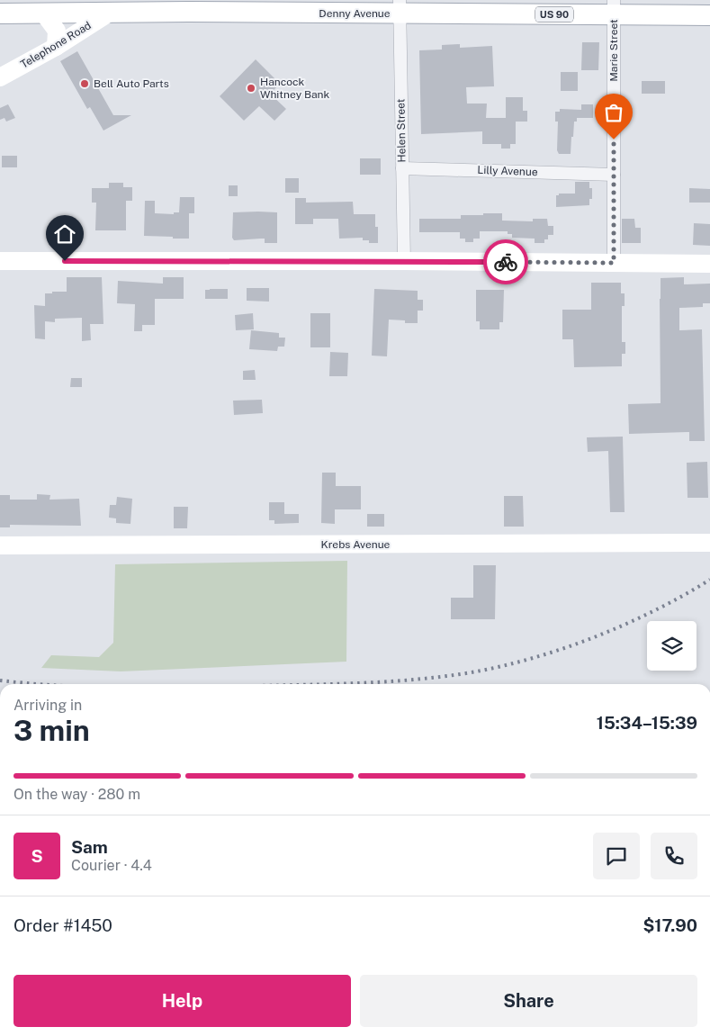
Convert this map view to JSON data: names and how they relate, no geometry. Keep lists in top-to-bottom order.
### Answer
{
  "streets": {
    "main road": ["Denny Avenue", "US 90"],
    "street": [
      "Telephone Road",
      "Marie Street",
      "Helen Street",
      "Lilly Avenue",
      "Krebs Avenue"
    ]
  },
  "crossings": [
    ["Denny Avenue", "Telephone Road"],
    ["Denny Avenue", "Marie Street"],
    ["Denny Avenue", "Helen Street"],
    ["Marie Street", "Lilly Avenue"],
    ["Helen Street", "Lilly Avenue"]
  ],
  "places": ["Bell Auto Parts", "Hancock Whitney Bank"],
  "page": {
    "heading": ["3 min", "Arriving in", "15:34–15:39"],
    "panel": [
      "Sam",
      "Courier · 4.4",
      "Order #1450",
      "$17.90"
    ],
    "bar": "On the way · 280 m",
    "round": "S",
    "buttons": ["Help", "Share"]
  }
}
